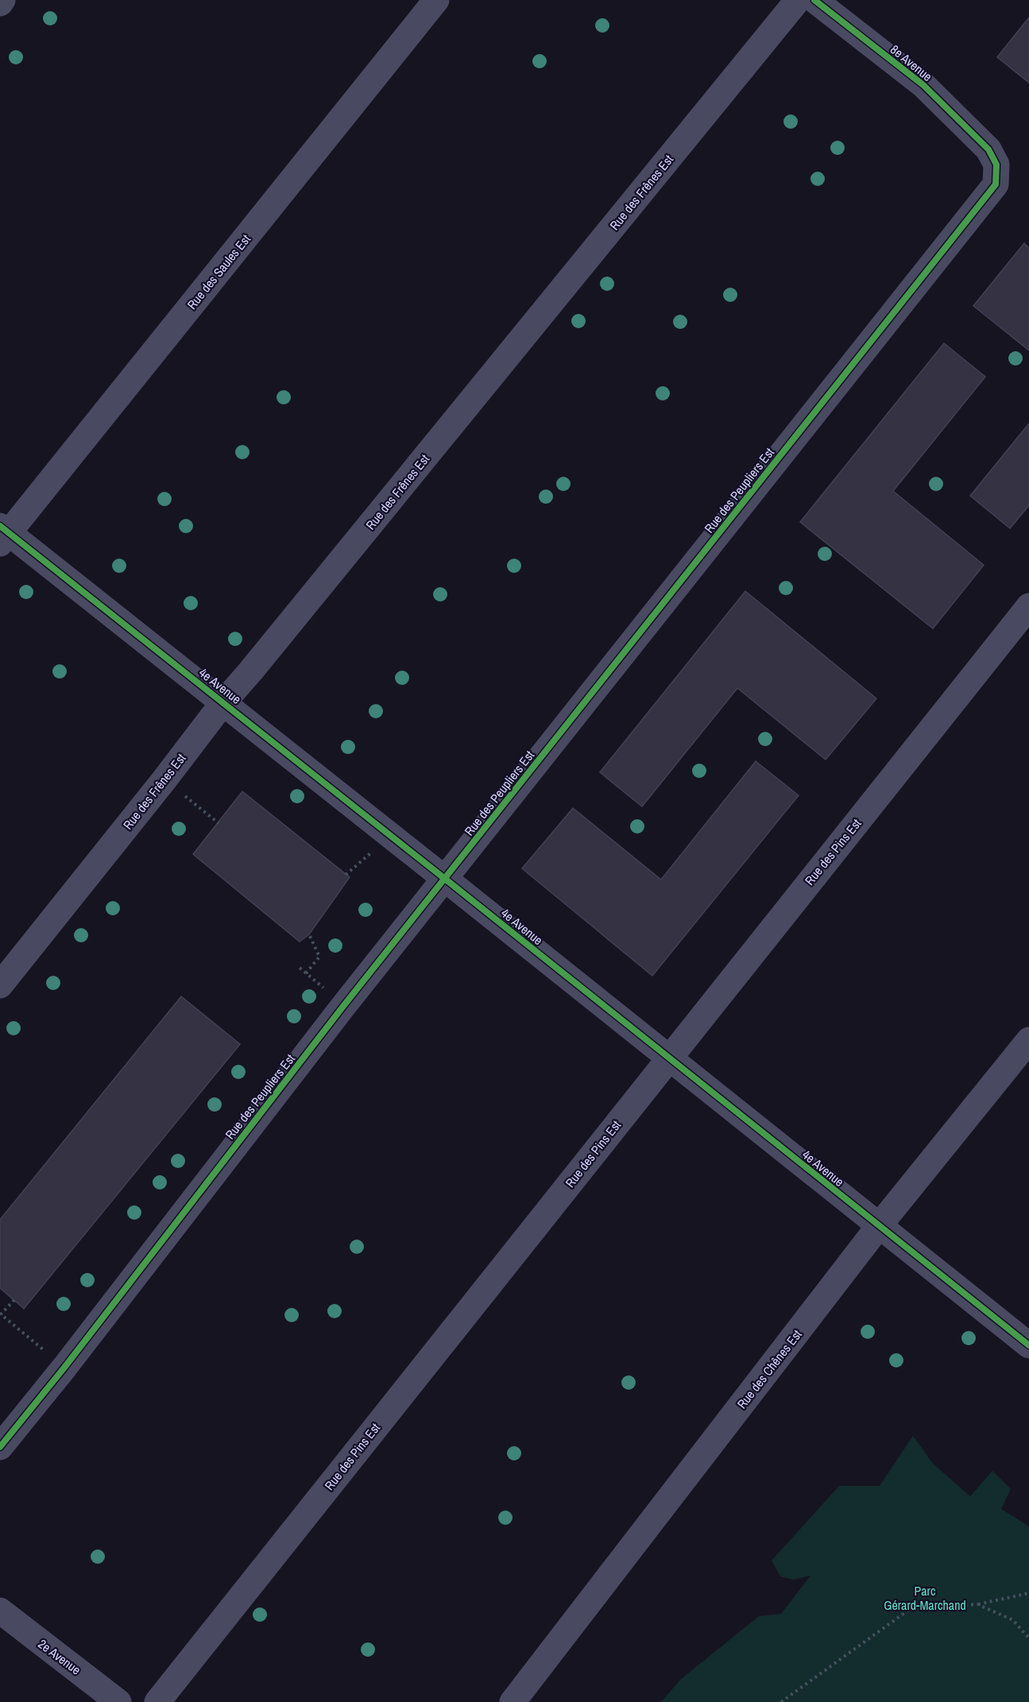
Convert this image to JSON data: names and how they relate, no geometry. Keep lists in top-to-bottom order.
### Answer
{
  "streets": {
    "street": [
      "8e Avenue",
      "Rue des Frênes Est",
      "Rue des Saules Est",
      "Rue des Peupliers Est",
      "4e Avenue",
      "Rue des Pins Est",
      "Rue des Chênes Est",
      "2e Avenue"
    ]
  },
  "crossings": [
    ["8e Avenue", "Rue des Peupliers Est"],
    ["Rue des Frênes Est", "4e Avenue"],
    ["Rue des Saules Est", "4e Avenue"],
    ["Rue des Peupliers Est", "4e Avenue"],
    ["4e Avenue", "Rue des Pins Est"],
    ["4e Avenue", "Rue des Chênes Est"]
  ],
  "parks": ["Parc Gérard-Marchand"]
}
